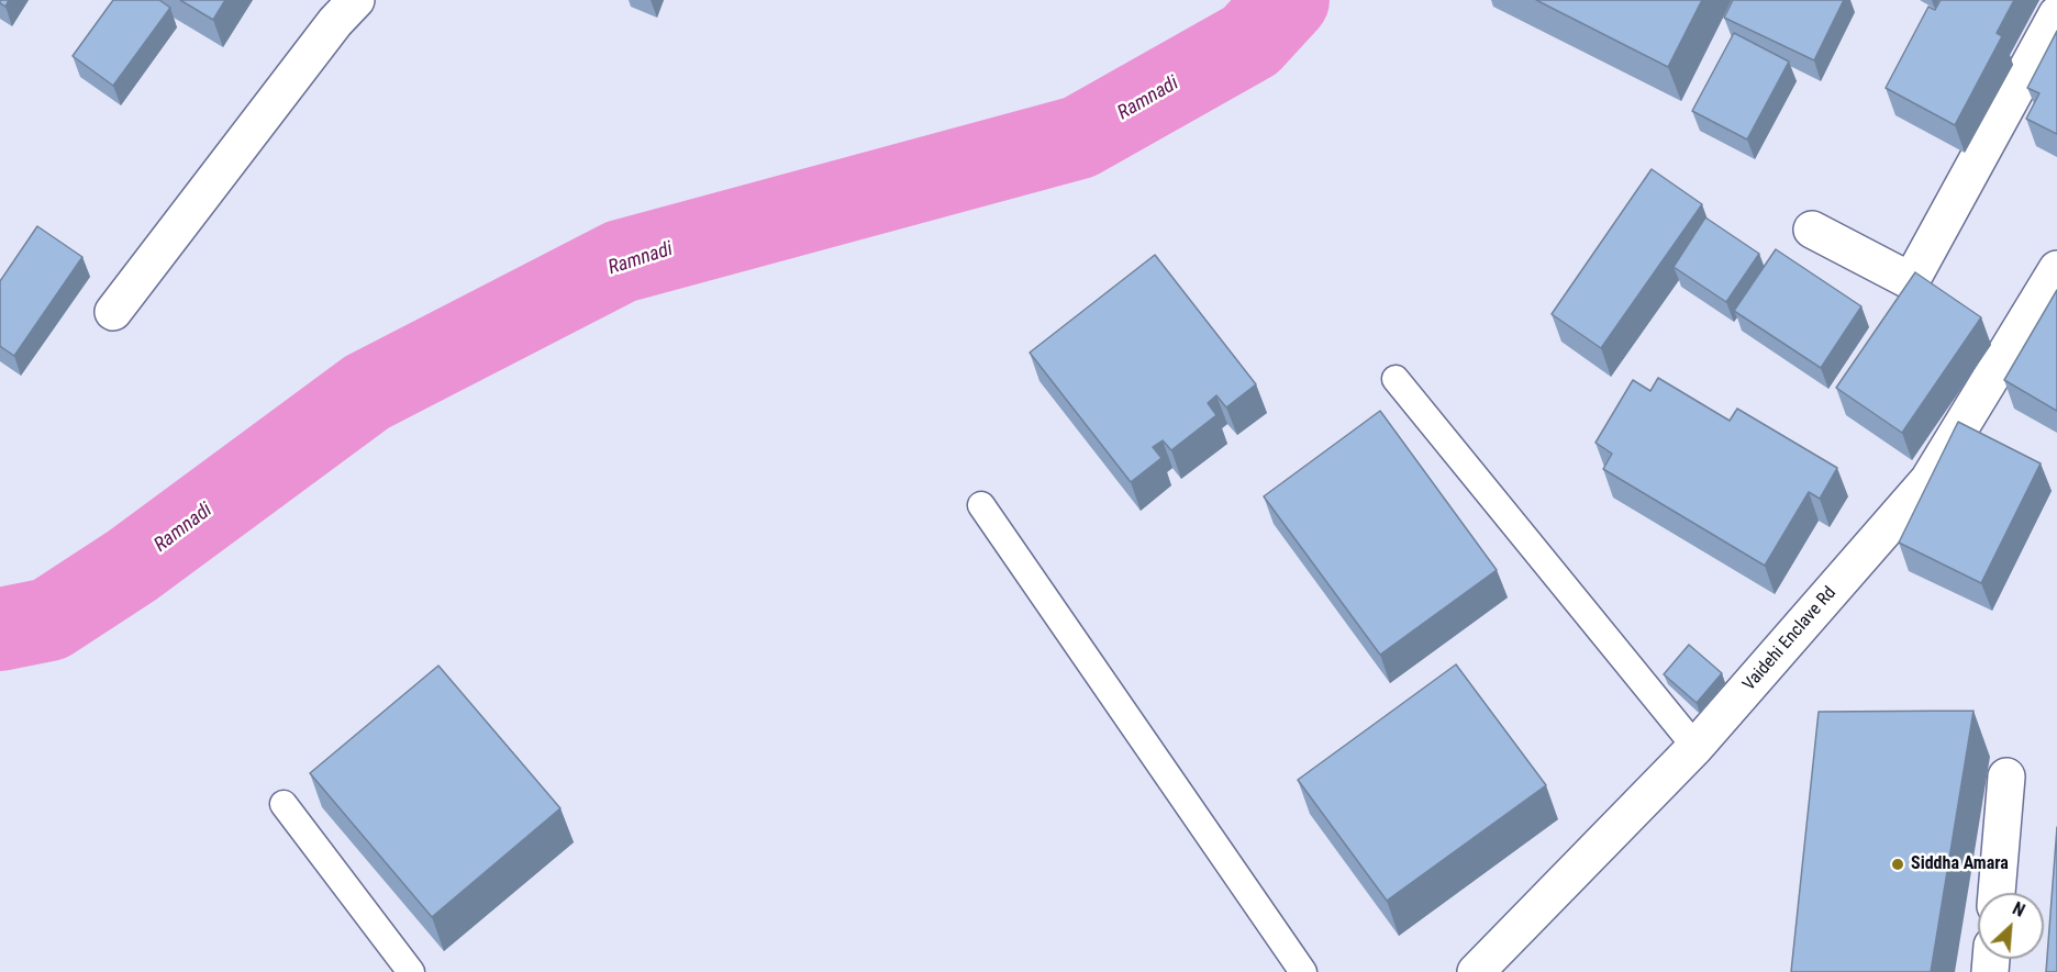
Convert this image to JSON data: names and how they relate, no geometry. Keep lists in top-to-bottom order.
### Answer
{
  "streets": {
    "street": ["Vaidehi Enclave Rd"]
  },
  "water": ["Ramnadi"],
  "places": ["Siddha Amara"],
  "north": "top right"
}
